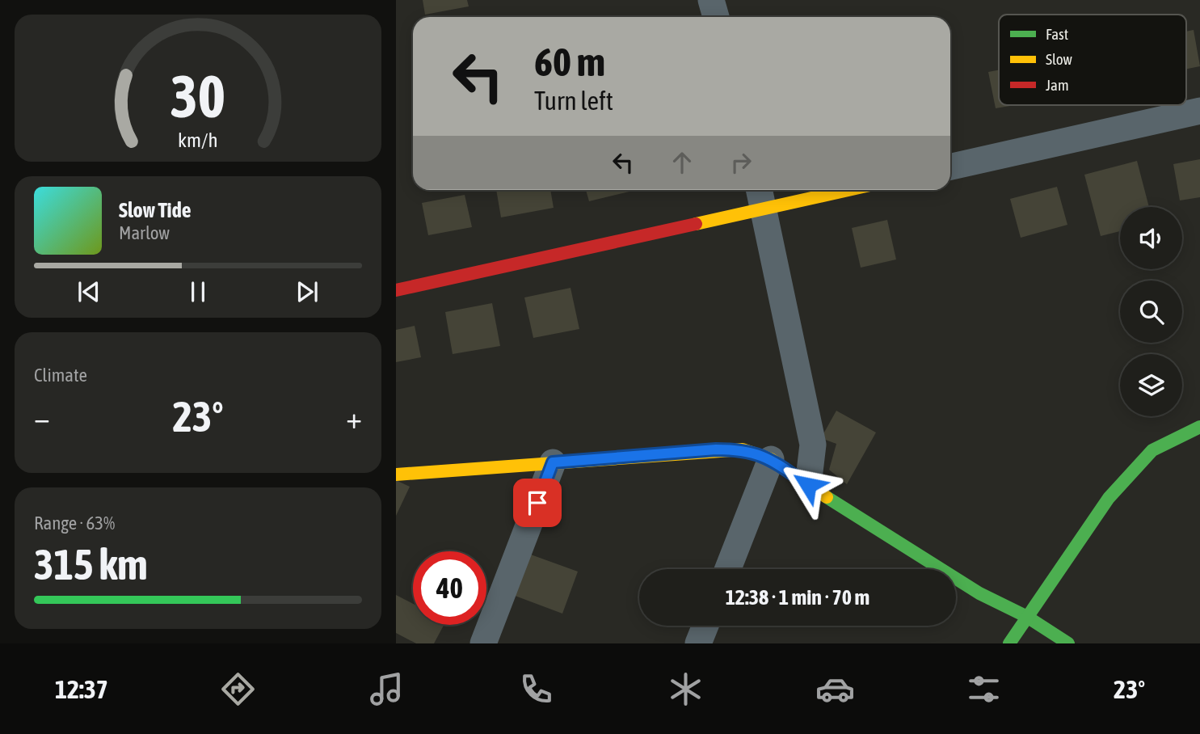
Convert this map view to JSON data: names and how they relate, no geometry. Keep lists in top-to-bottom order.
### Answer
{
  "legend": ["Fast", "Slow", "Jam"],
  "page": {
    "turn": ["60 m", "Turn left"],
    "song": ["Slow Tide", "Marlow"],
    "tile": [
      "Climate",
      ["Range · 63%", "315 km"]
    ],
    "heat": ["−", "23°", "+"],
    "limit": "40",
    "trip": "12:38 · 1 min · 70 m",
    "tabs": ["12:37", "23°"],
    "gauge": ["30", "km/h"]
  }
}
